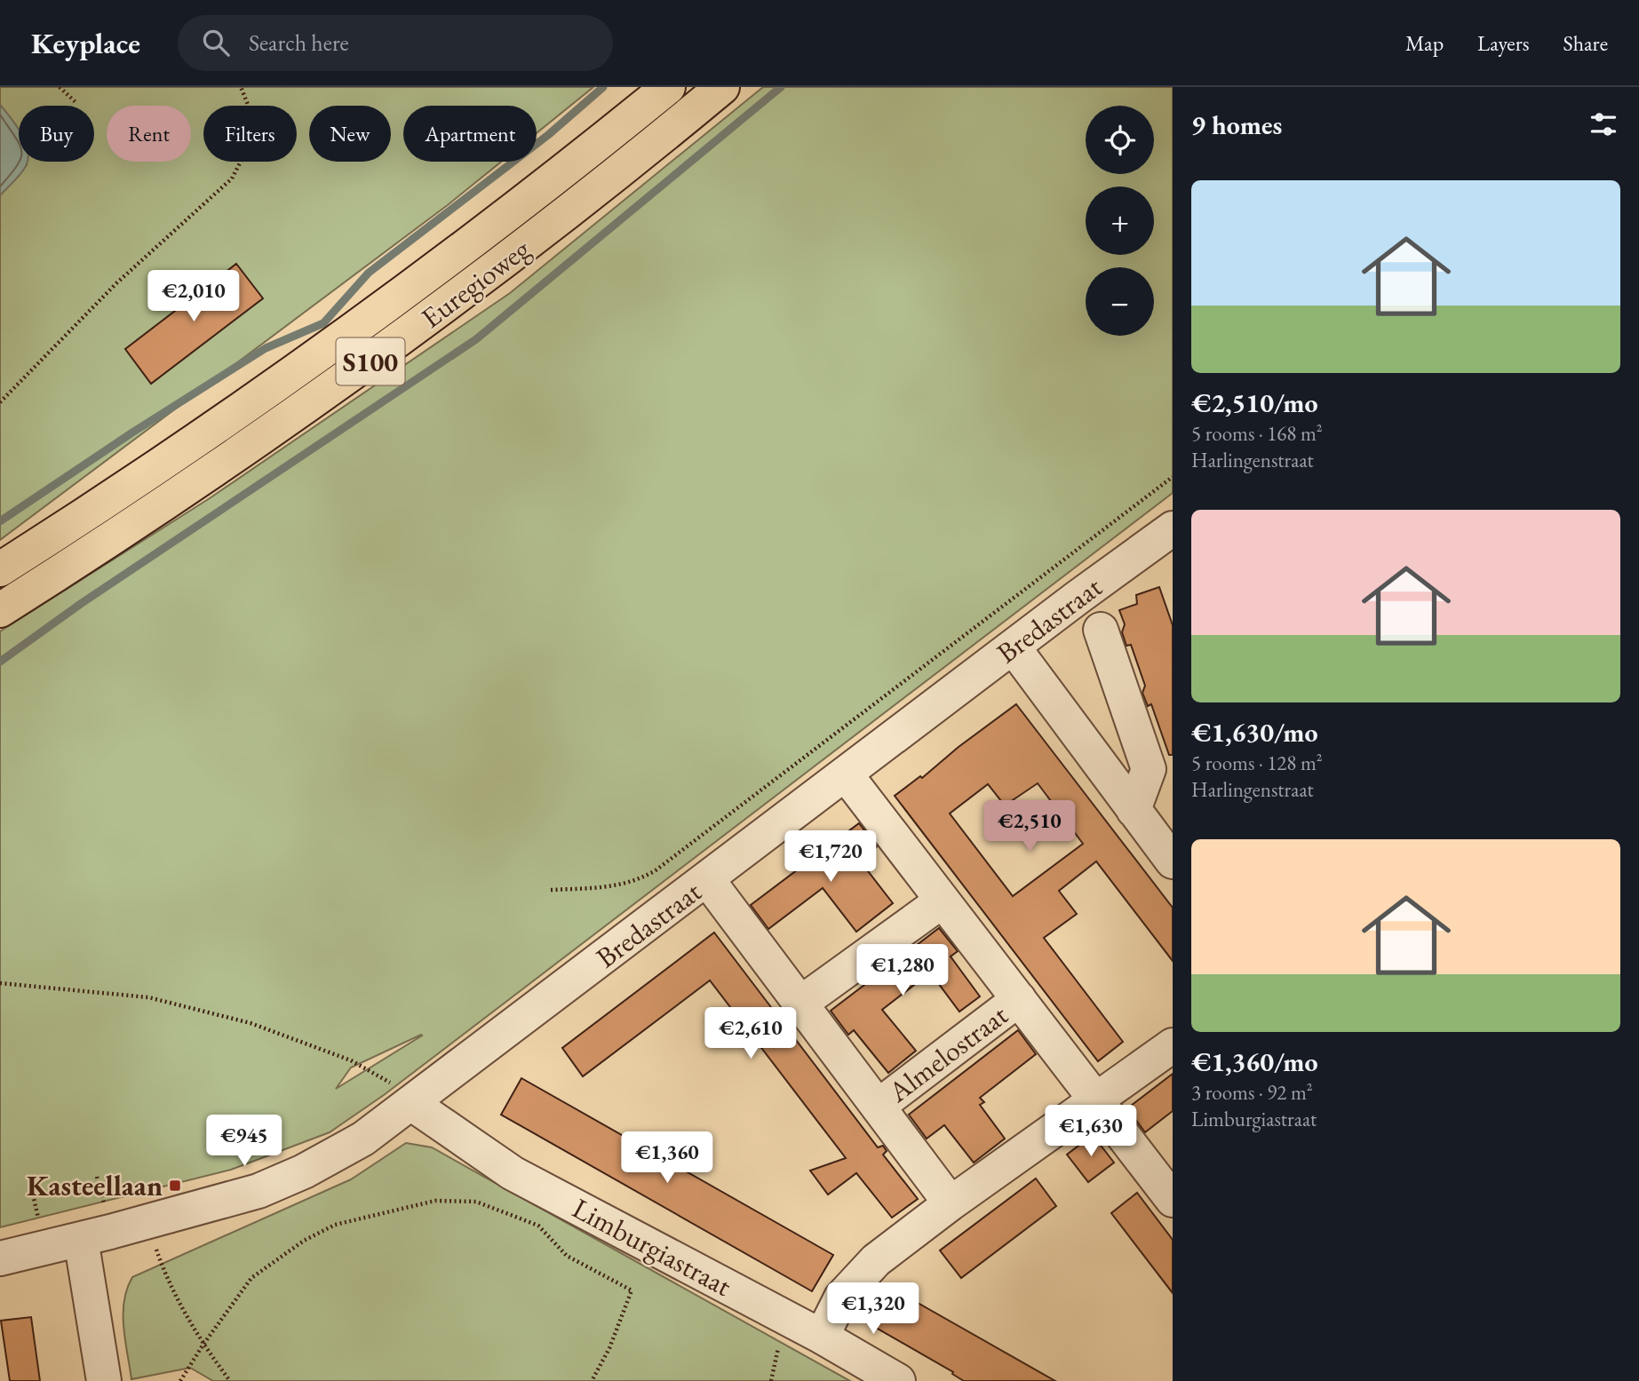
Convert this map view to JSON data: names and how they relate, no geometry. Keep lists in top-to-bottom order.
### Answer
{
  "streets": {
    "main road": ["Euregioweg", "S100"],
    "street": ["Bredastraat", "Almelostraat", "Limburgiastraat"]
  },
  "crossings": [
    ["Bredastraat", "Limburgiastraat"]
  ],
  "places": {
    "transit": ["Kasteellaan"]
  },
  "page": {
    "header": "Keyplace",
    "search": "Search here",
    "nav": ["Map", "Layers", "Share"],
    "heading": "9 homes",
    "map_buttons": ["+", "−"],
    "chip": [
      "Buy",
      "Rent",
      "Filters",
      "New",
      "Apartment"
    ],
    "list": [
      {
        "name": "€2,510/mo",
        "note": "5 rooms · 168 m² · Harlingenstraat"
      },
      {
        "name": "€1,630/mo",
        "note": "5 rooms · 128 m² · Harlingenstraat"
      },
      {
        "name": "€1,360/mo",
        "note": "3 rooms · 92 m² · Limburgiastraat"
      }
    ],
    "price": [
      "€2,010",
      "€2,510",
      "€1,720",
      "€1,280",
      "€2,610",
      "€1,630",
      "€945",
      "€1,360",
      "€1,320"
    ]
  }
}
